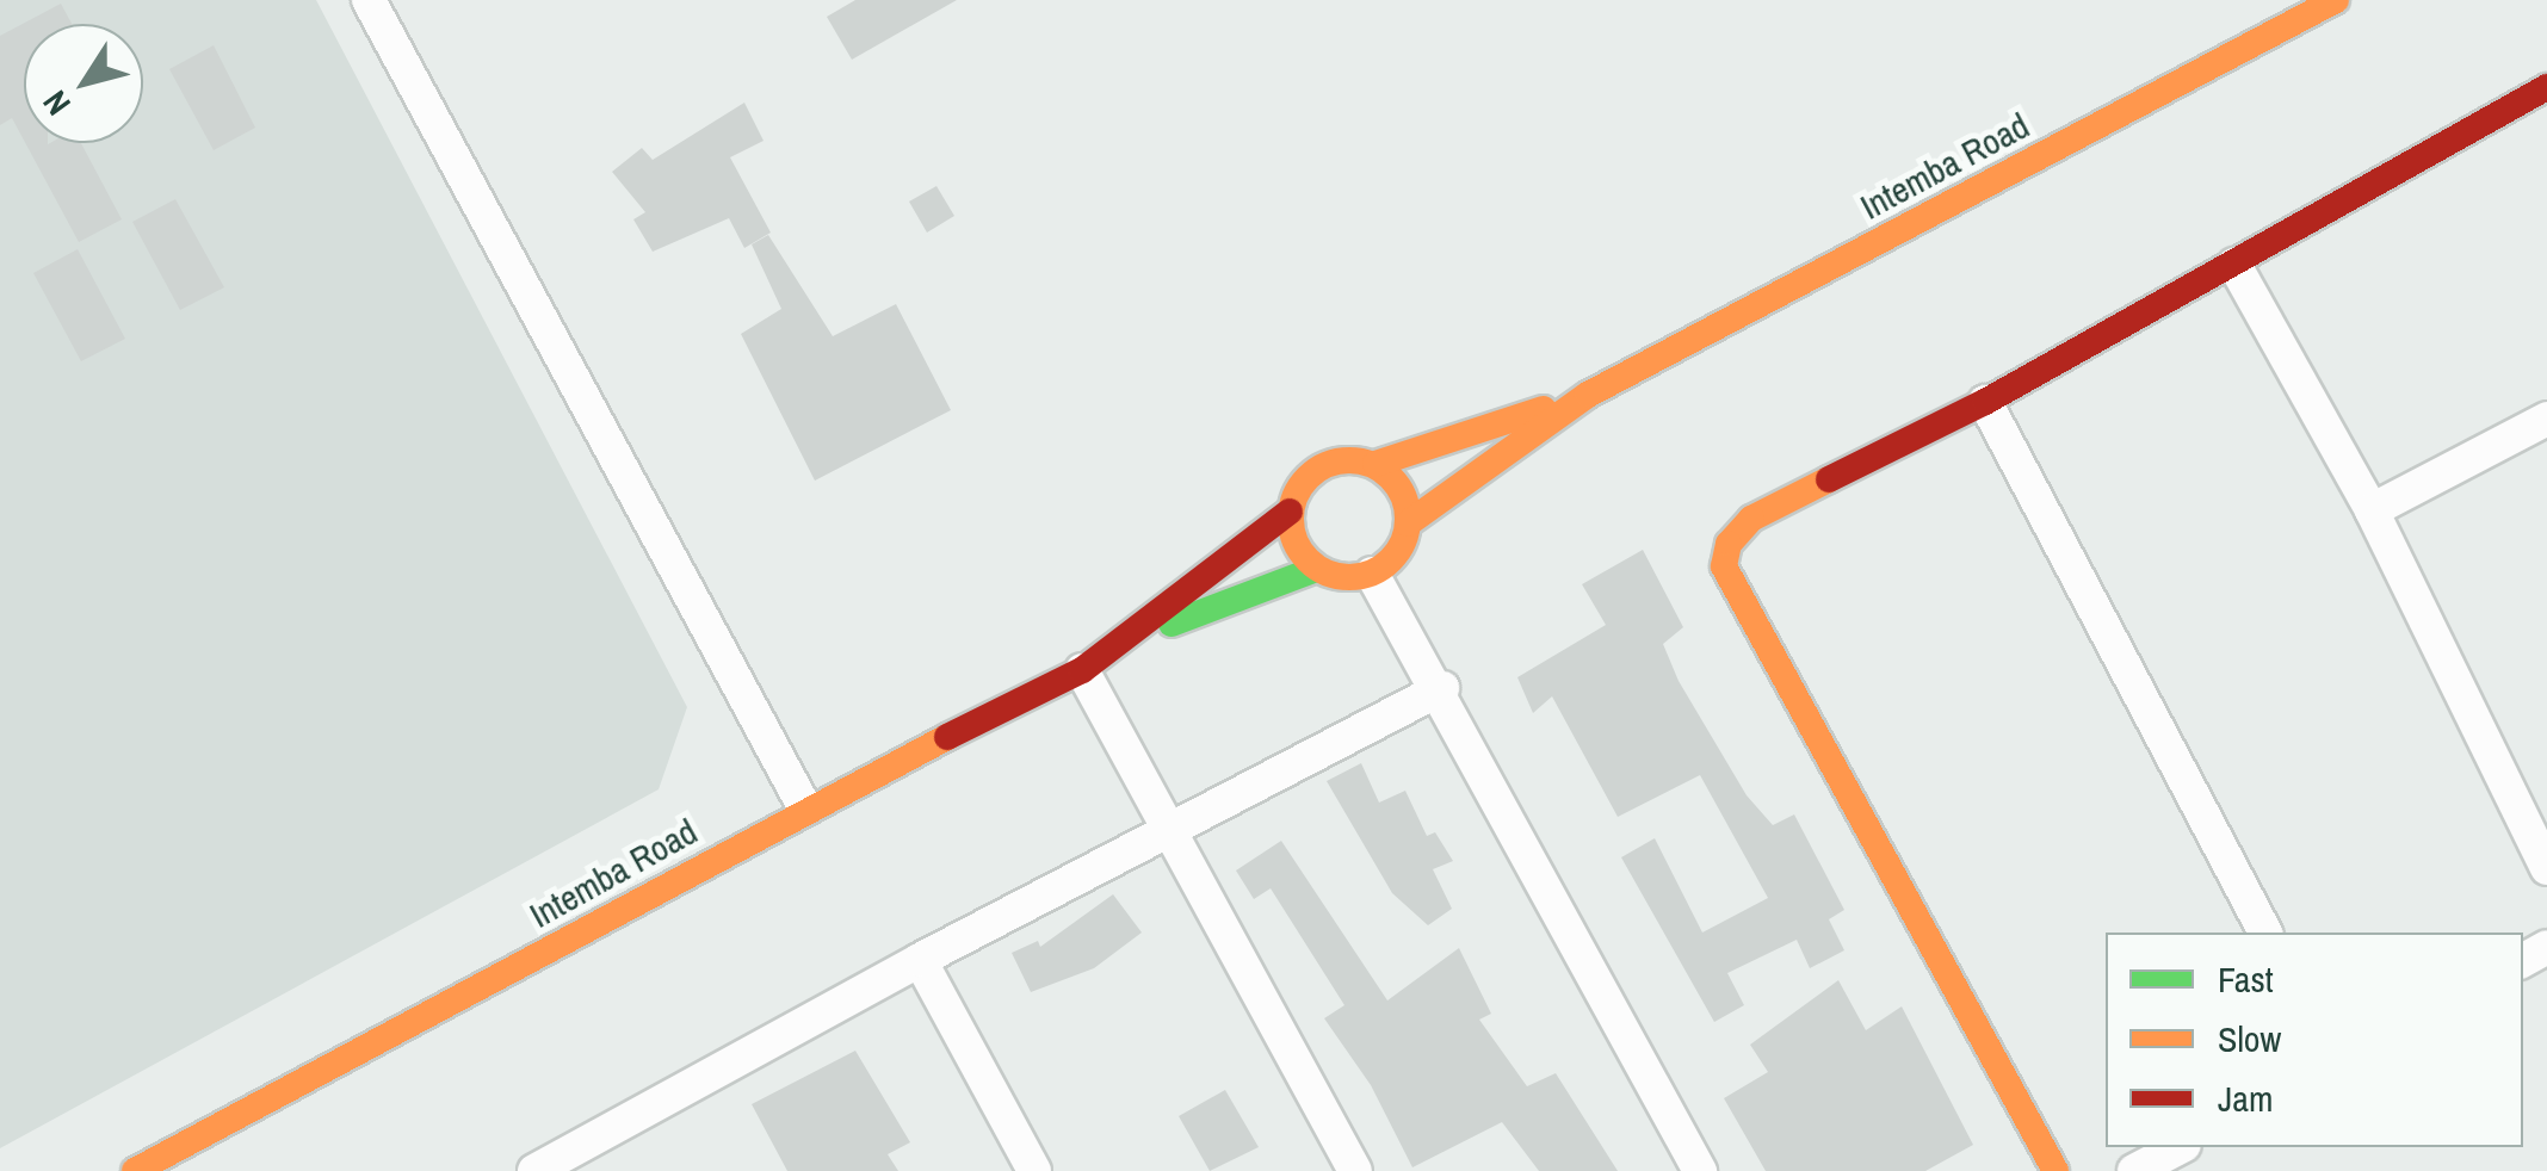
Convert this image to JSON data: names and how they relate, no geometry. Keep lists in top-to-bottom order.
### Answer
{
  "streets": {
    "street": ["Intemba Road"]
  },
  "legend": ["Fast", "Slow", "Jam"],
  "north": "bottom left"
}
